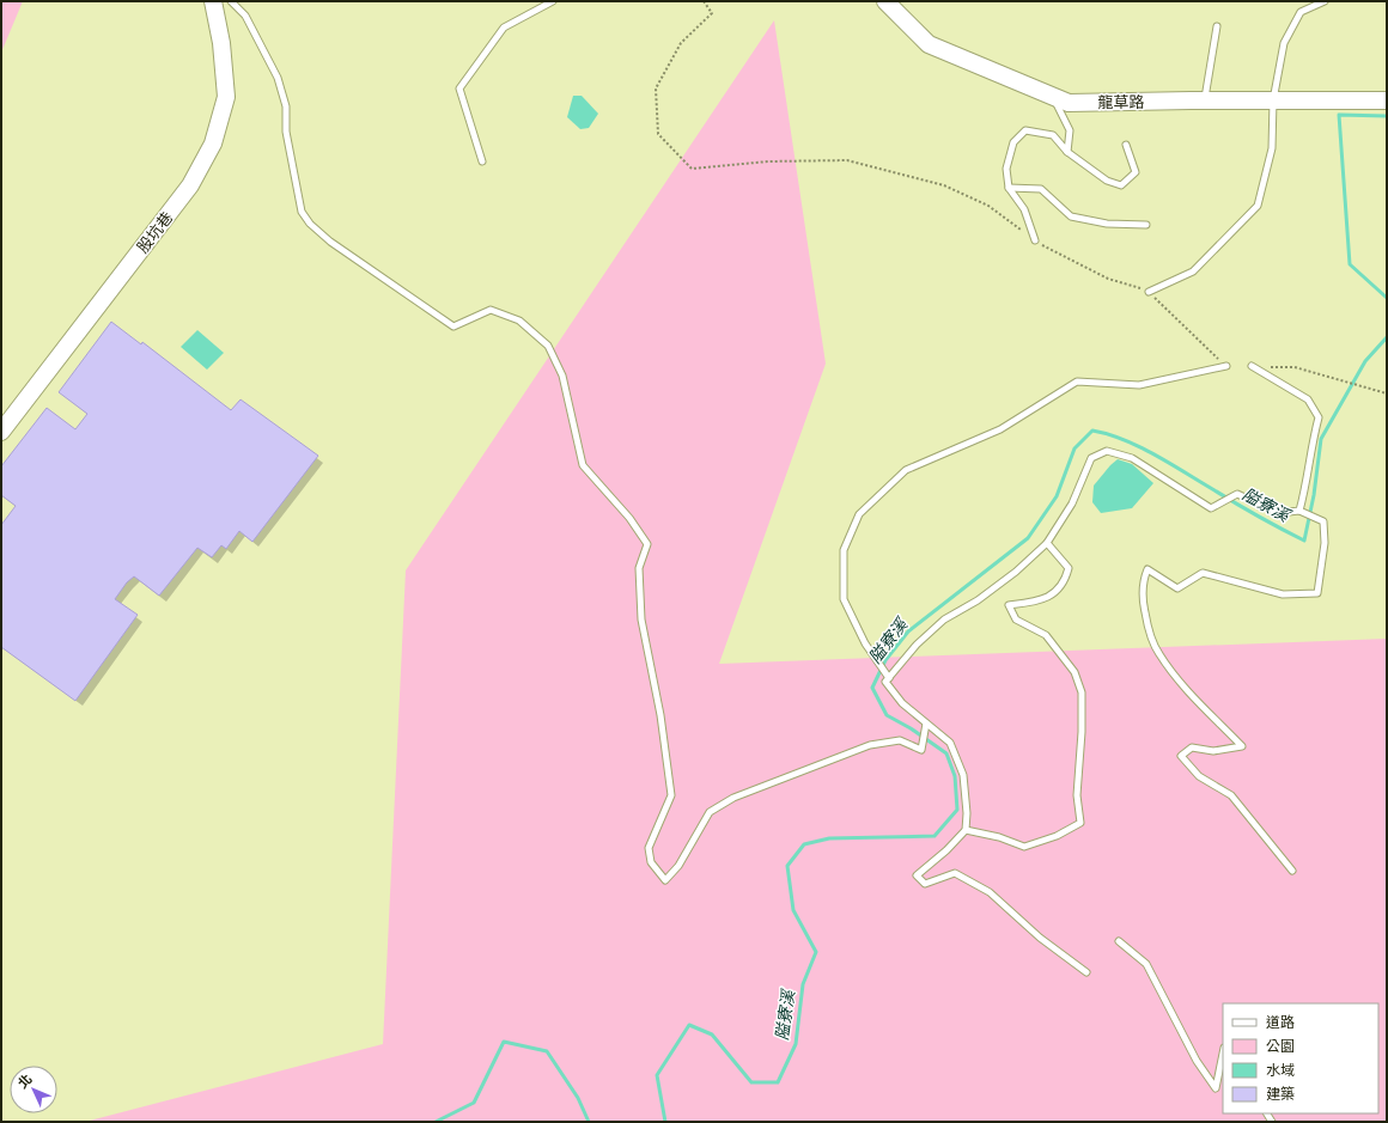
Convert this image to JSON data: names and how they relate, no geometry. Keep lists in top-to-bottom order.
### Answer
{
  "streets": {
    "street": ["龍草路", "股坑巷"]
  },
  "water": ["隘寮溪"],
  "legend": [
    "道路",
    "公園",
    "水域",
    "建築"
  ],
  "north": "top left"
}
